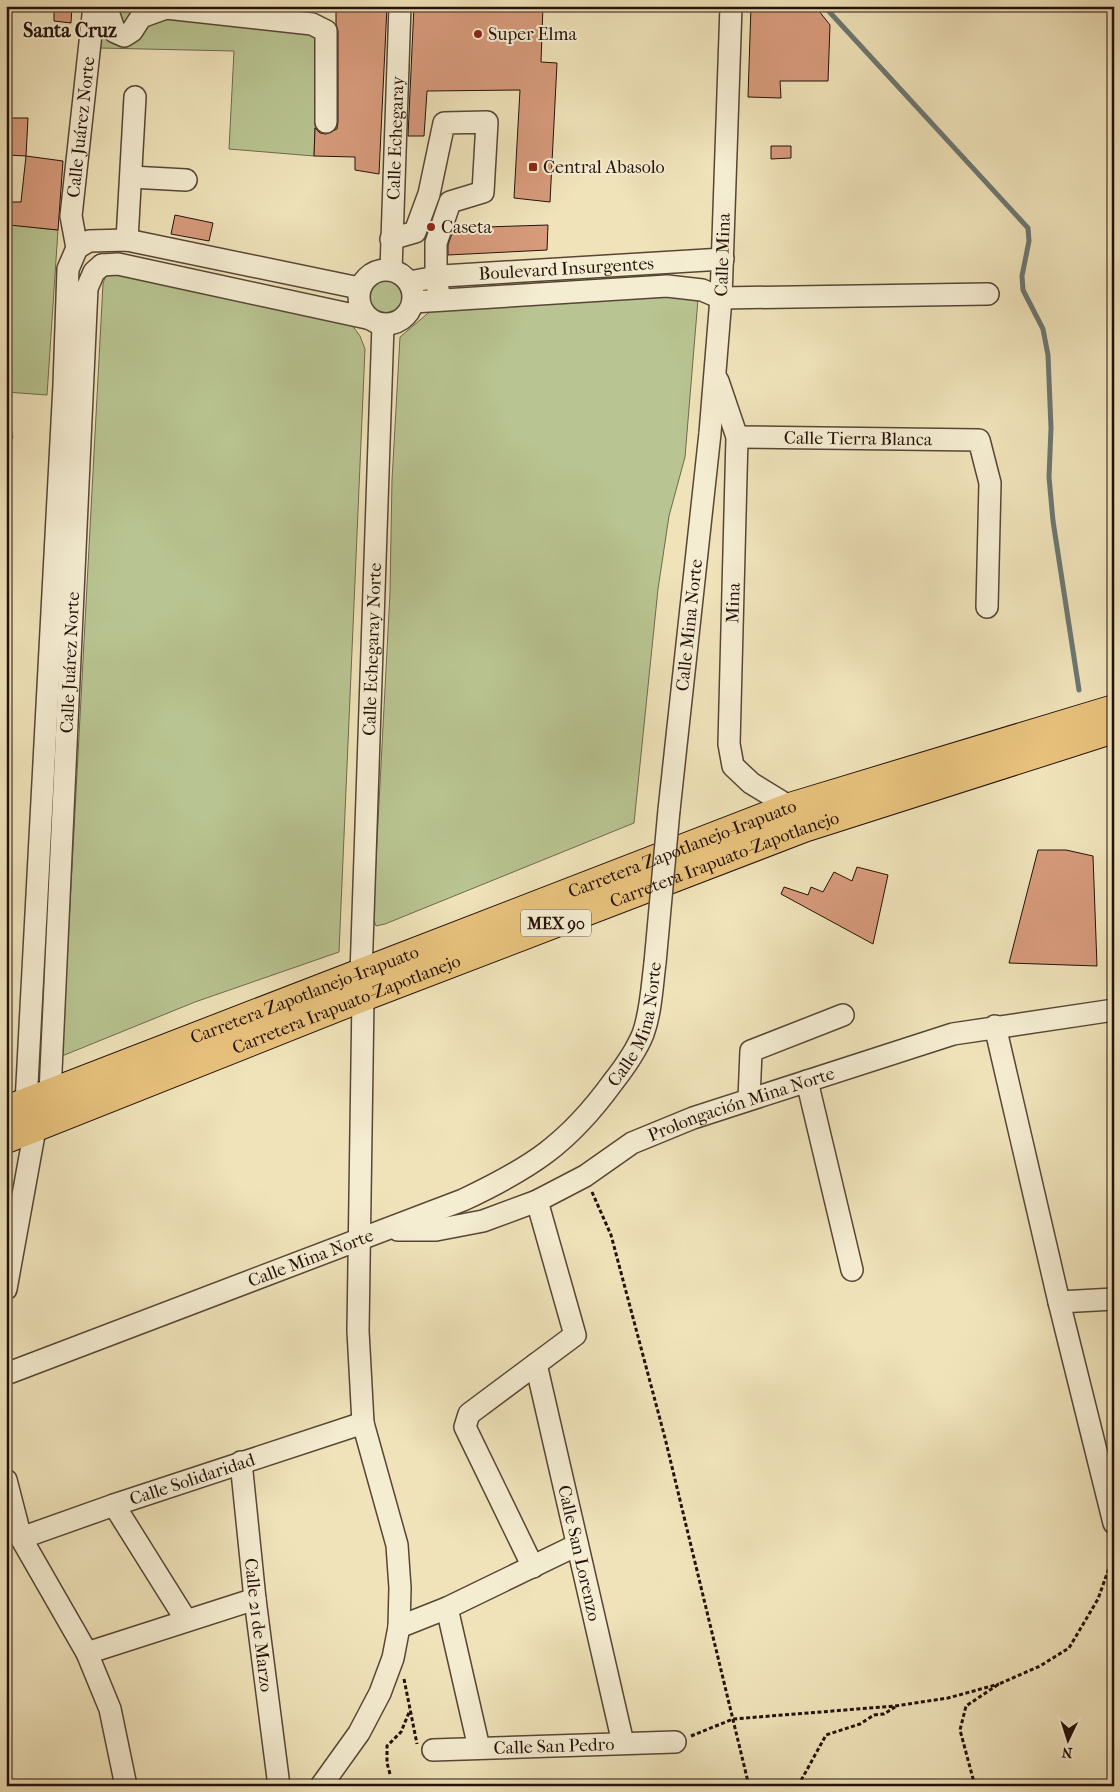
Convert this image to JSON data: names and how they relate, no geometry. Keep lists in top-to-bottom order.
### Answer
{
  "streets": {
    "highway": ["Carretera Zapotlanejo-Irapuato", "Carretera Irapuato-Zapotlanejo", "MEX 90"],
    "street": [
      "Calle Juárez Norte",
      "Calle Echegaray",
      "Calle Mina",
      "Boulevard Insurgentes",
      "Calle Tierra Blanca",
      "Mina",
      "Calle Mina Norte",
      "Calle Echegaray Norte",
      "Prolongación Mina Norte",
      "Calle Solidaridad",
      "Calle San Lorenzo",
      "Calle 21 de Marzo",
      "Calle San Pedro"
    ]
  },
  "crossings": [
    ["Calle Juárez Norte", "Carretera Zapotlanejo-Irapuato"],
    ["Calle Echegaray", "Boulevard Insurgentes"],
    ["Calle Echegaray", "Calle Echegaray Norte"],
    ["Calle Mina", "Boulevard Insurgentes"],
    ["Calle Mina", "Calle Mina Norte"],
    ["Boulevard Insurgentes", "Calle Mina Norte"],
    ["Boulevard Insurgentes", "Calle Echegaray Norte"],
    ["Calle Tierra Blanca", "Mina"],
    ["Mina", "Calle Mina Norte"],
    ["Mina", "Carretera Zapotlanejo-Irapuato"],
    ["Calle Mina Norte", "Calle Echegaray Norte"],
    ["Calle Mina Norte", "Prolongación Mina Norte"],
    ["Calle Echegaray Norte", "Carretera Zapotlanejo-Irapuato"],
    ["Calle Echegaray Norte", "Carretera Irapuato-Zapotlanejo"],
    ["Calle Echegaray Norte", "Calle Solidaridad"],
    ["Carretera Zapotlanejo-Irapuato", "Carretera Irapuato-Zapotlanejo"],
    ["Calle Solidaridad", "Calle 21 de Marzo"],
    ["Calle San Lorenzo", "Calle San Pedro"]
  ],
  "districts": ["Santa Cruz"],
  "places": {
    "other": ["Super Elma", "Caseta"],
    "transit": ["Central Abasolo"]
  },
  "north": "bottom"
}
